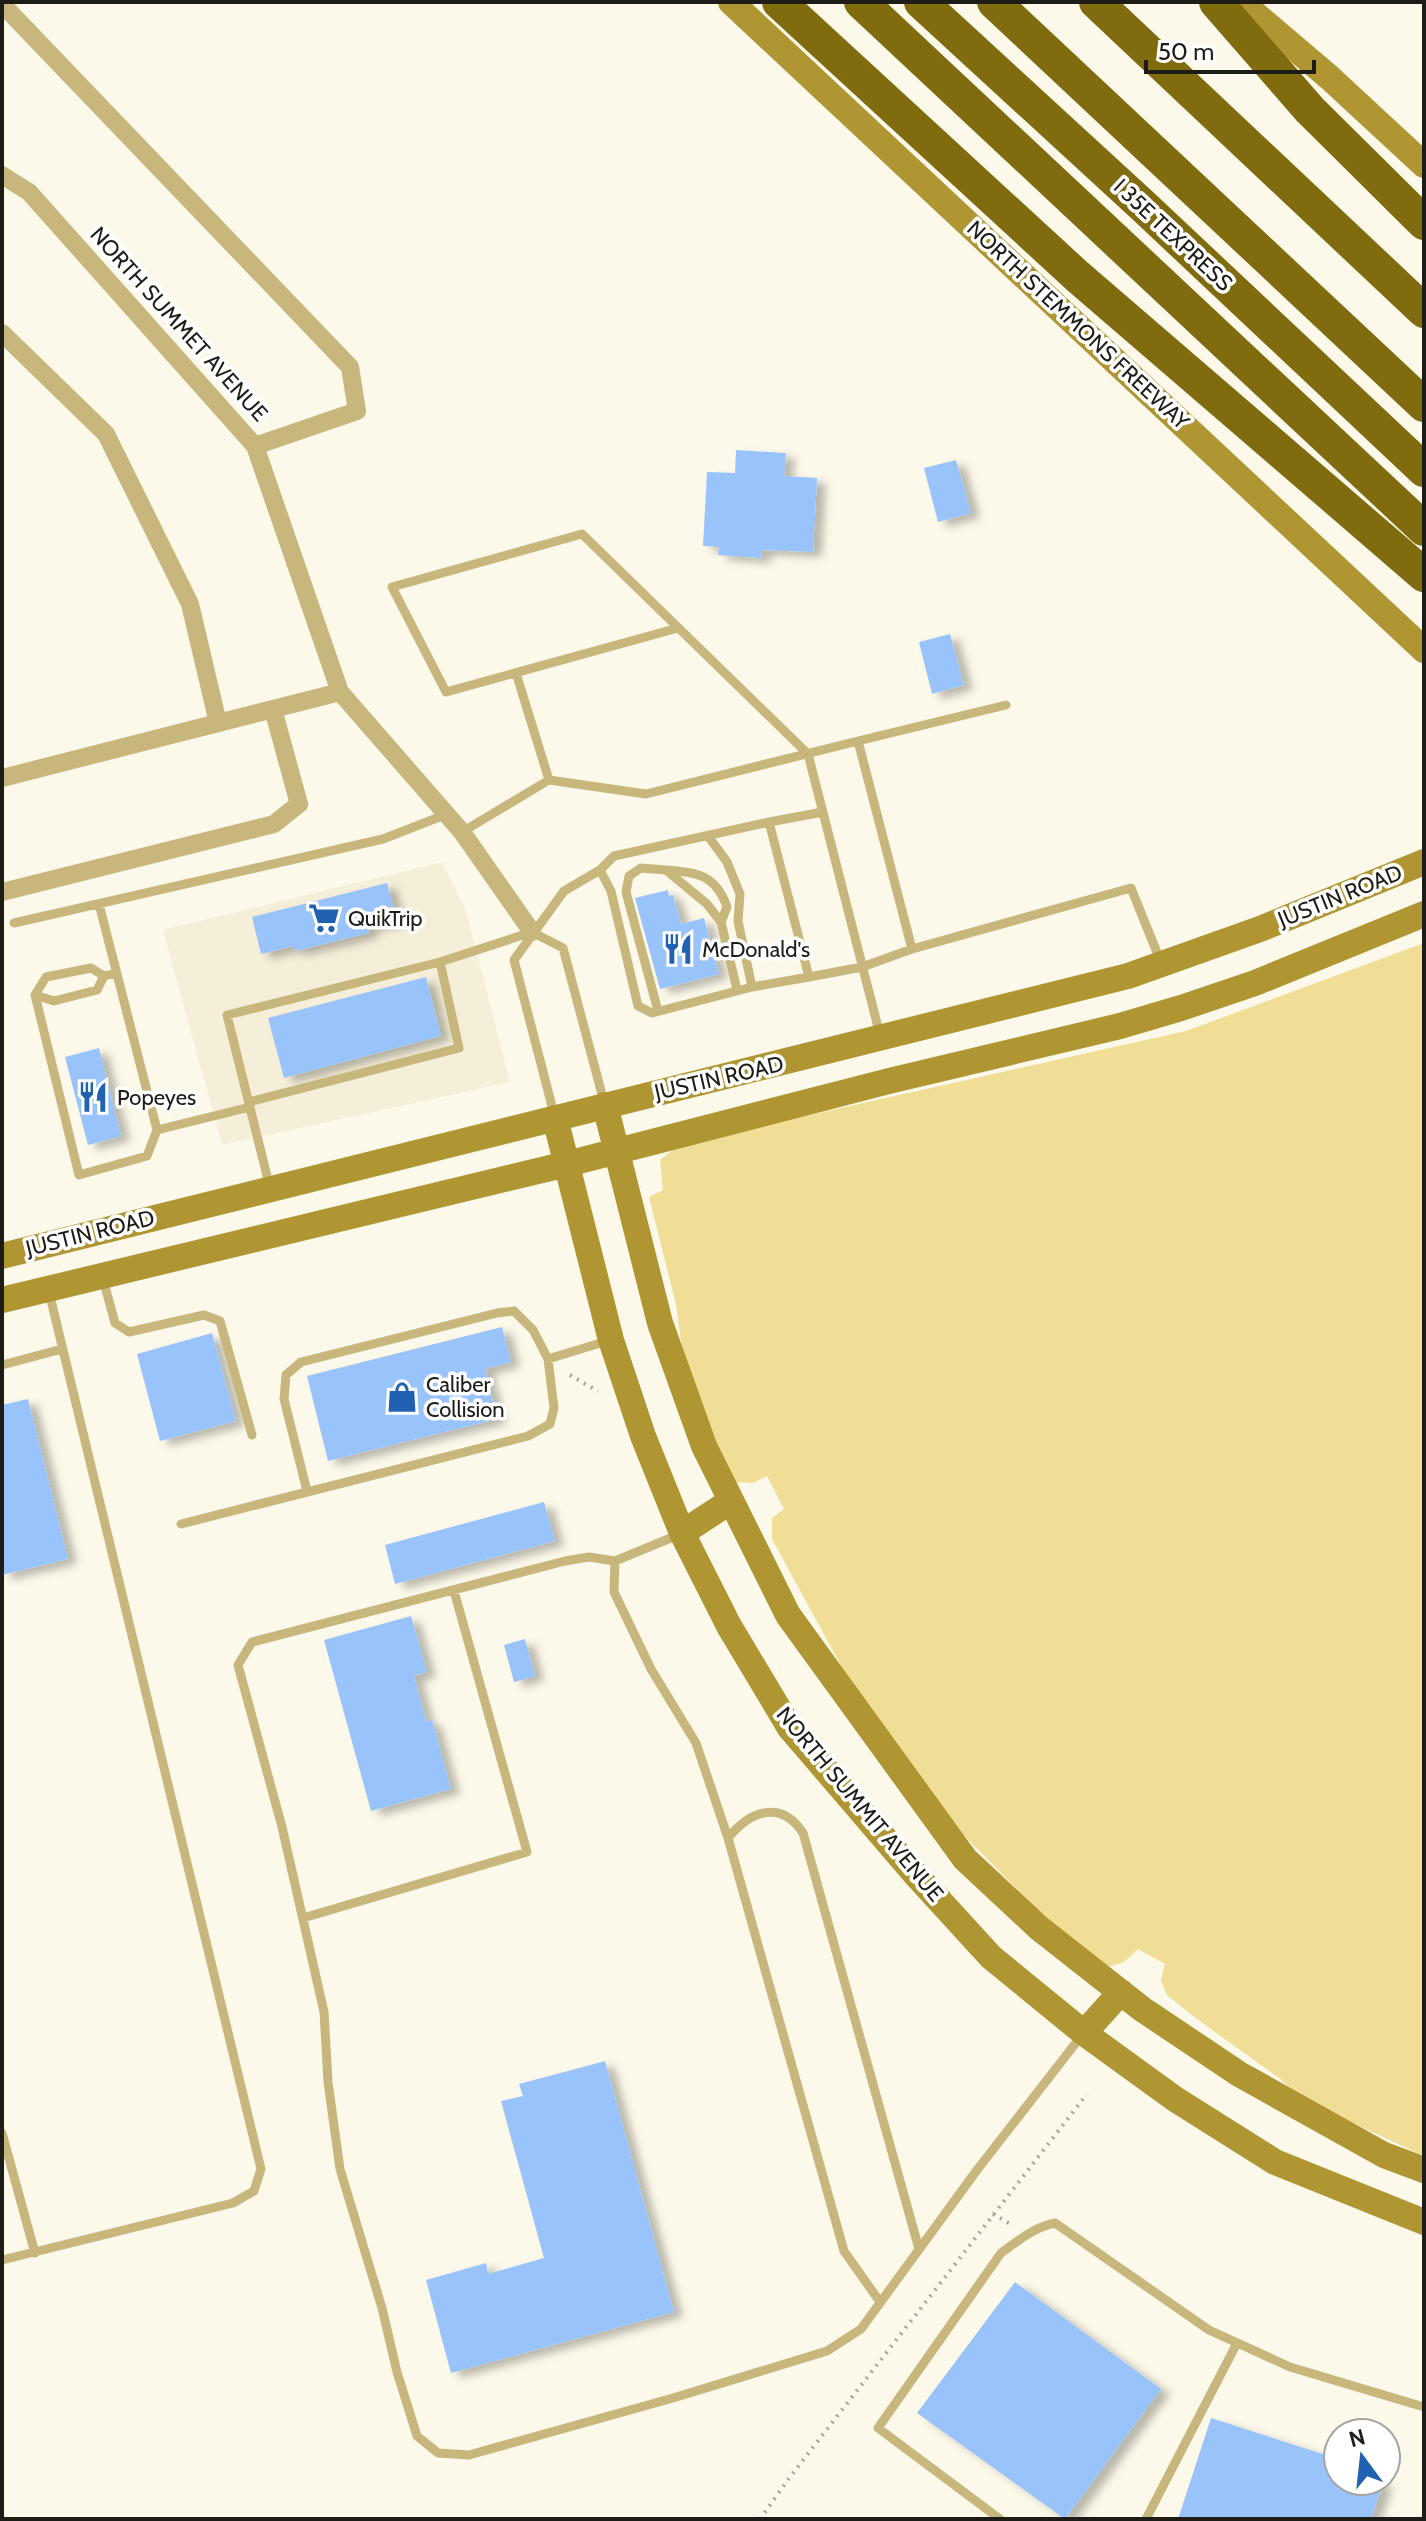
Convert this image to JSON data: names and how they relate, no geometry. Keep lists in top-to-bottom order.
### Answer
{
  "streets": {
    "highway": ["I 35E TEXPRESS"],
    "main road": ["NORTH STEMMONS FREEWAY", "JUSTIN ROAD", "NORTH SUMMIT AVENUE"],
    "street": ["NORTH SUMMET AVENUE"]
  },
  "crossings": [
    ["JUSTIN ROAD", "NORTH SUMMIT AVENUE"]
  ],
  "places": {
    "supermarket": ["QuikTrip"],
    "restaurant": ["McDonald's", "Popeyes"],
    "shop": ["Caliber Collision"]
  },
  "scale_bar": "50 m",
  "north": "top"
}
